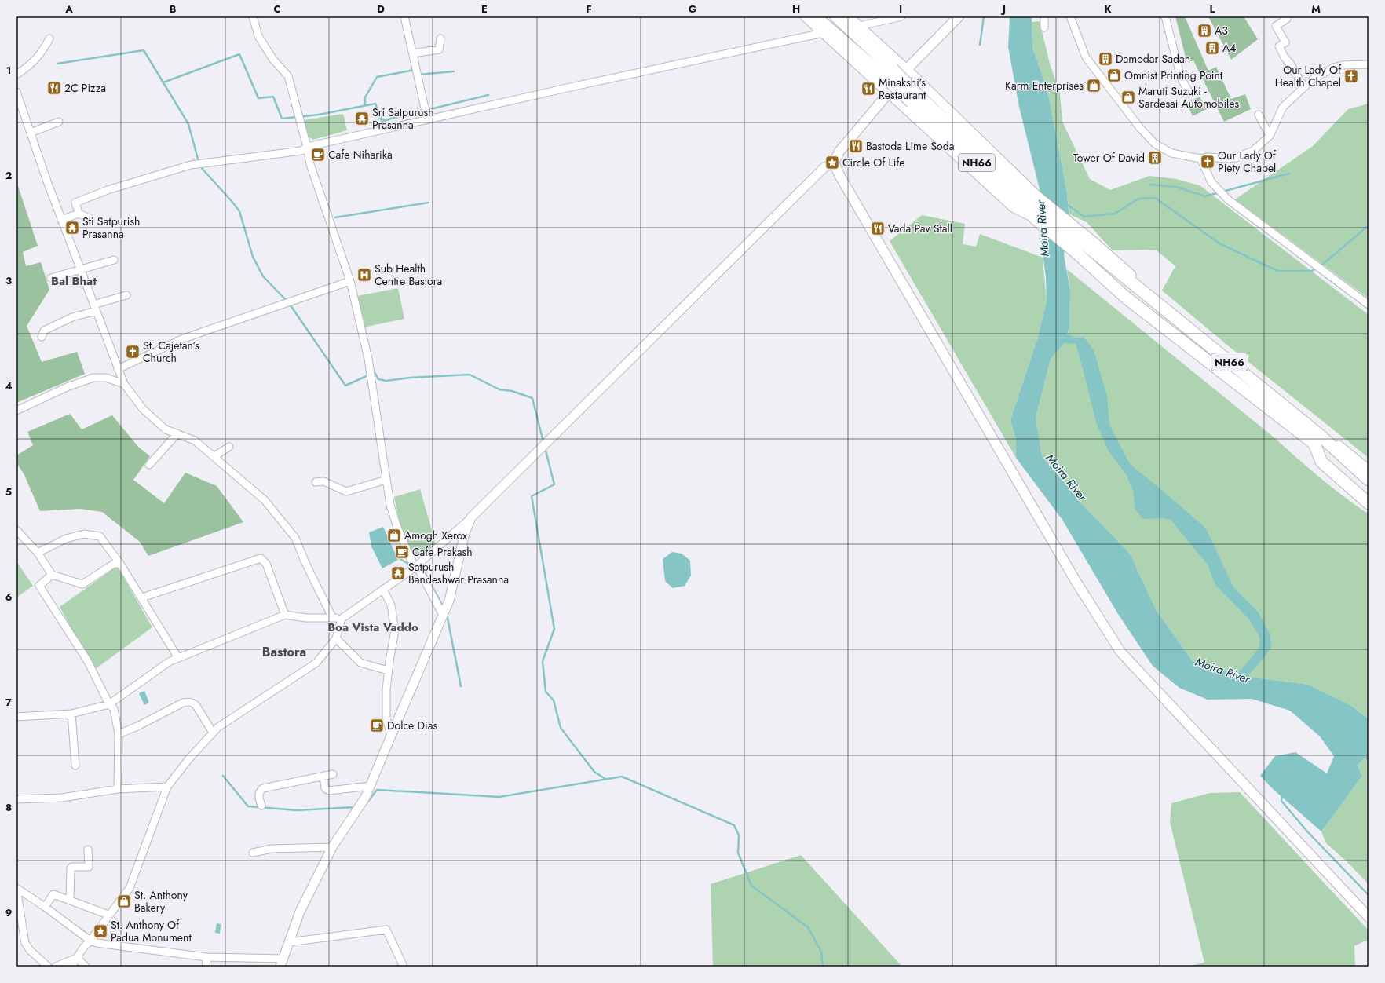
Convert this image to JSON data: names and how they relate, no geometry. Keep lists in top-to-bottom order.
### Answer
{
  "streets": {
    "highway": ["NH66"]
  },
  "districts": ["Bal Bhat", "Boa Vista Vaddo", "Bastora"],
  "water": ["Moira River"],
  "places": {
    "building": [
      "A3",
      "A4",
      "Damodar Sadan",
      "Tower Of David"
    ],
    "shop": [
      "Omnist Printing Point",
      "Karm Enterprises",
      "Maruti Suzuki - Sardesai Automobiles",
      "Amogh Xerox",
      "St. Anthony Bakery"
    ],
    "church": ["Our Lady Of Health Chapel", "Our Lady Of Piety Chapel", "St. Cajetan’s Church"],
    "restaurant": [
      "2C Pizza",
      "Minakshi’s Restaurant",
      "Bastoda Lime Soda",
      "Vada Pav Stall"
    ],
    "temple": ["Sri Satpurush Prasanna", "Sti Satpurish Prasanna", "Satpurush Bandeshwar Prasanna"],
    "cafe": ["Cafe Niharika", "Cafe Prakash", "Dolce Dias"],
    "place": ["Circle Of Life", "St. Anthony Of Padua Monument"],
    "hospital": ["Sub Health Centre Bastora"]
  },
  "grid": {
    "columns": [
      "A",
      "B",
      "C",
      "D",
      "E",
      "F",
      "G",
      "H",
      "I",
      "J",
      "K",
      "L",
      "M"
    ],
    "rows": [
      "1",
      "2",
      "3",
      "4",
      "5",
      "6",
      "7",
      "8",
      "9"
    ]
  }
}
